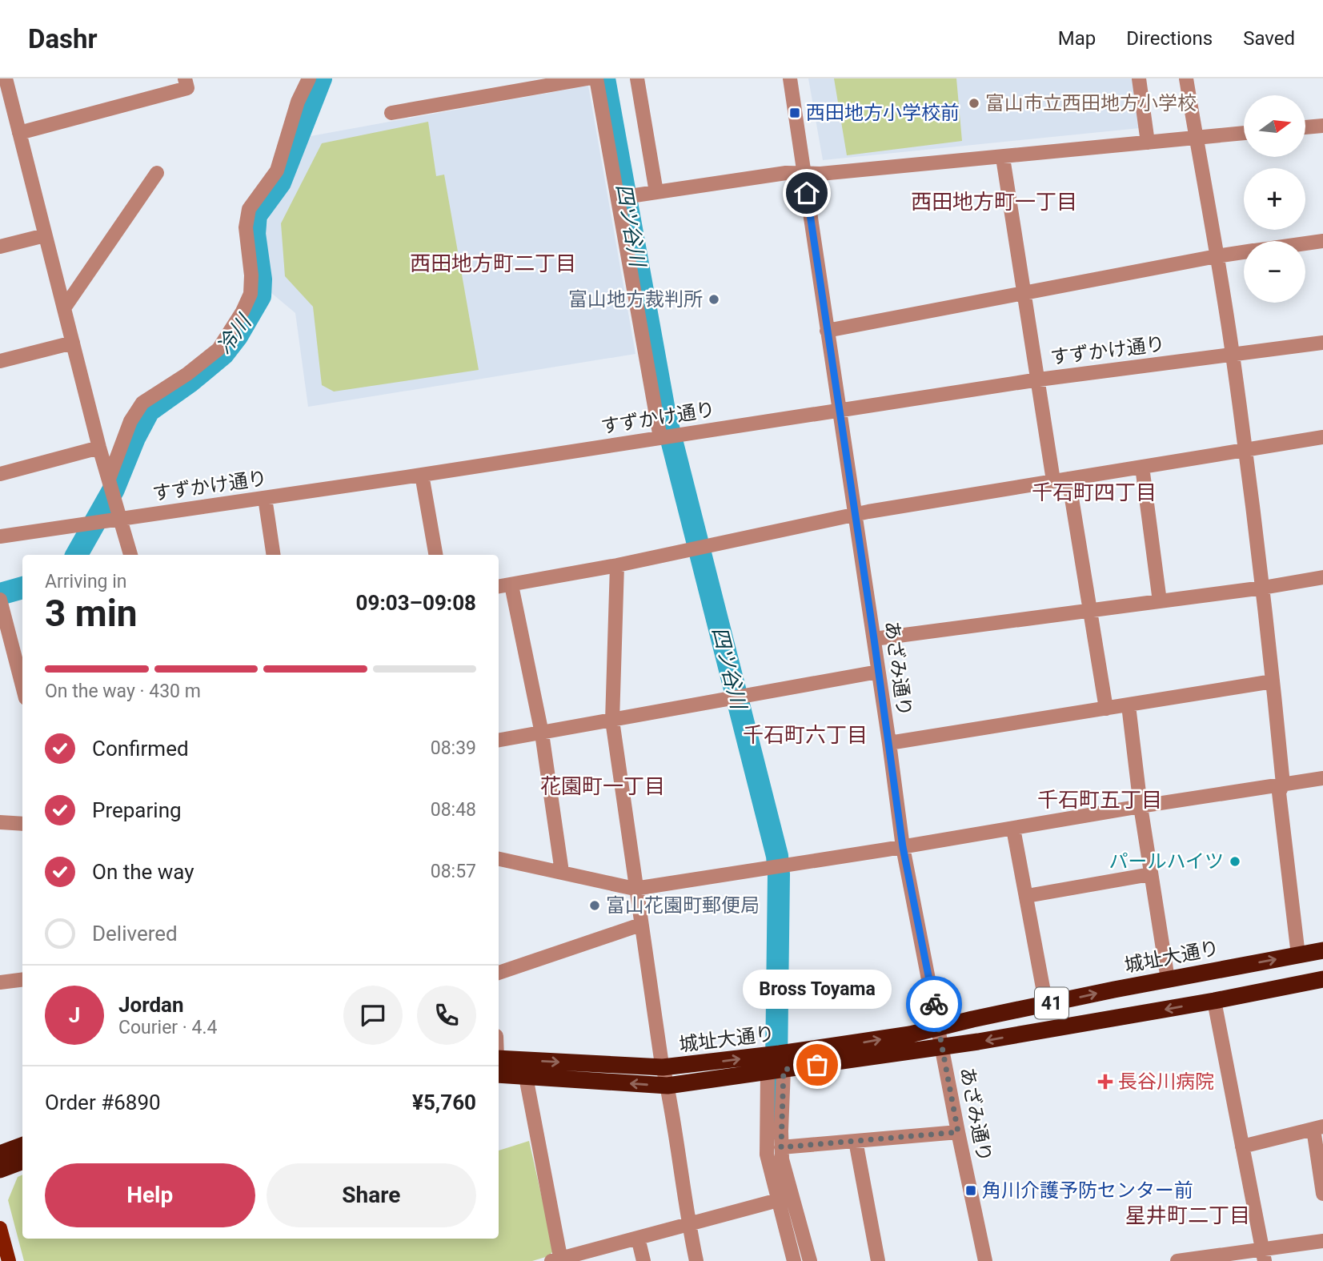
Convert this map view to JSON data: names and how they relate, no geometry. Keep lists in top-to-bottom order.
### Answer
{
  "streets": {
    "highway": ["城址大通り", "41"],
    "street": ["すずかけ通り", "あざみ通り"]
  },
  "crossings": [
    ["すずかけ通り", "あざみ通り"],
    ["あざみ通り", "城址大通り"]
  ],
  "districts": [
    "西田地方町一丁目",
    "西田地方町二丁目",
    "千石町四丁目",
    "千石町六丁目",
    "花園町一丁目",
    "千石町五丁目",
    "星井町二丁目"
  ],
  "water": ["四ツ谷川", "冷川"],
  "places": {
    "other": [
      "富山市立西田地方小学校",
      "富山地方裁判所",
      "パールハイツ",
      "富山花園町郵便局",
      "Bross Toyama"
    ],
    "transit": ["西田地方小学校前", "角川介護予防センター前"],
    "health": ["長谷川病院"]
  },
  "north": "right",
  "page": {
    "header": "Dashr",
    "nav": ["Map", "Directions", "Saved"],
    "map_buttons": ["+", "−"],
    "heading": ["3 min", "Arriving in", "09:03–09:08"],
    "panel": [
      "Jordan",
      "Courier · 4.4",
      "Order #6890",
      "¥5,760"
    ],
    "bar": "On the way · 430 m",
    "list": [
      ["Confirmed", "08:39"],
      ["Preparing", "08:48"],
      ["On the way", "08:57"],
      "Delivered"
    ],
    "bubble": "Bross Toyama",
    "round": "J",
    "buttons": ["Help", "Share"]
  }
}
